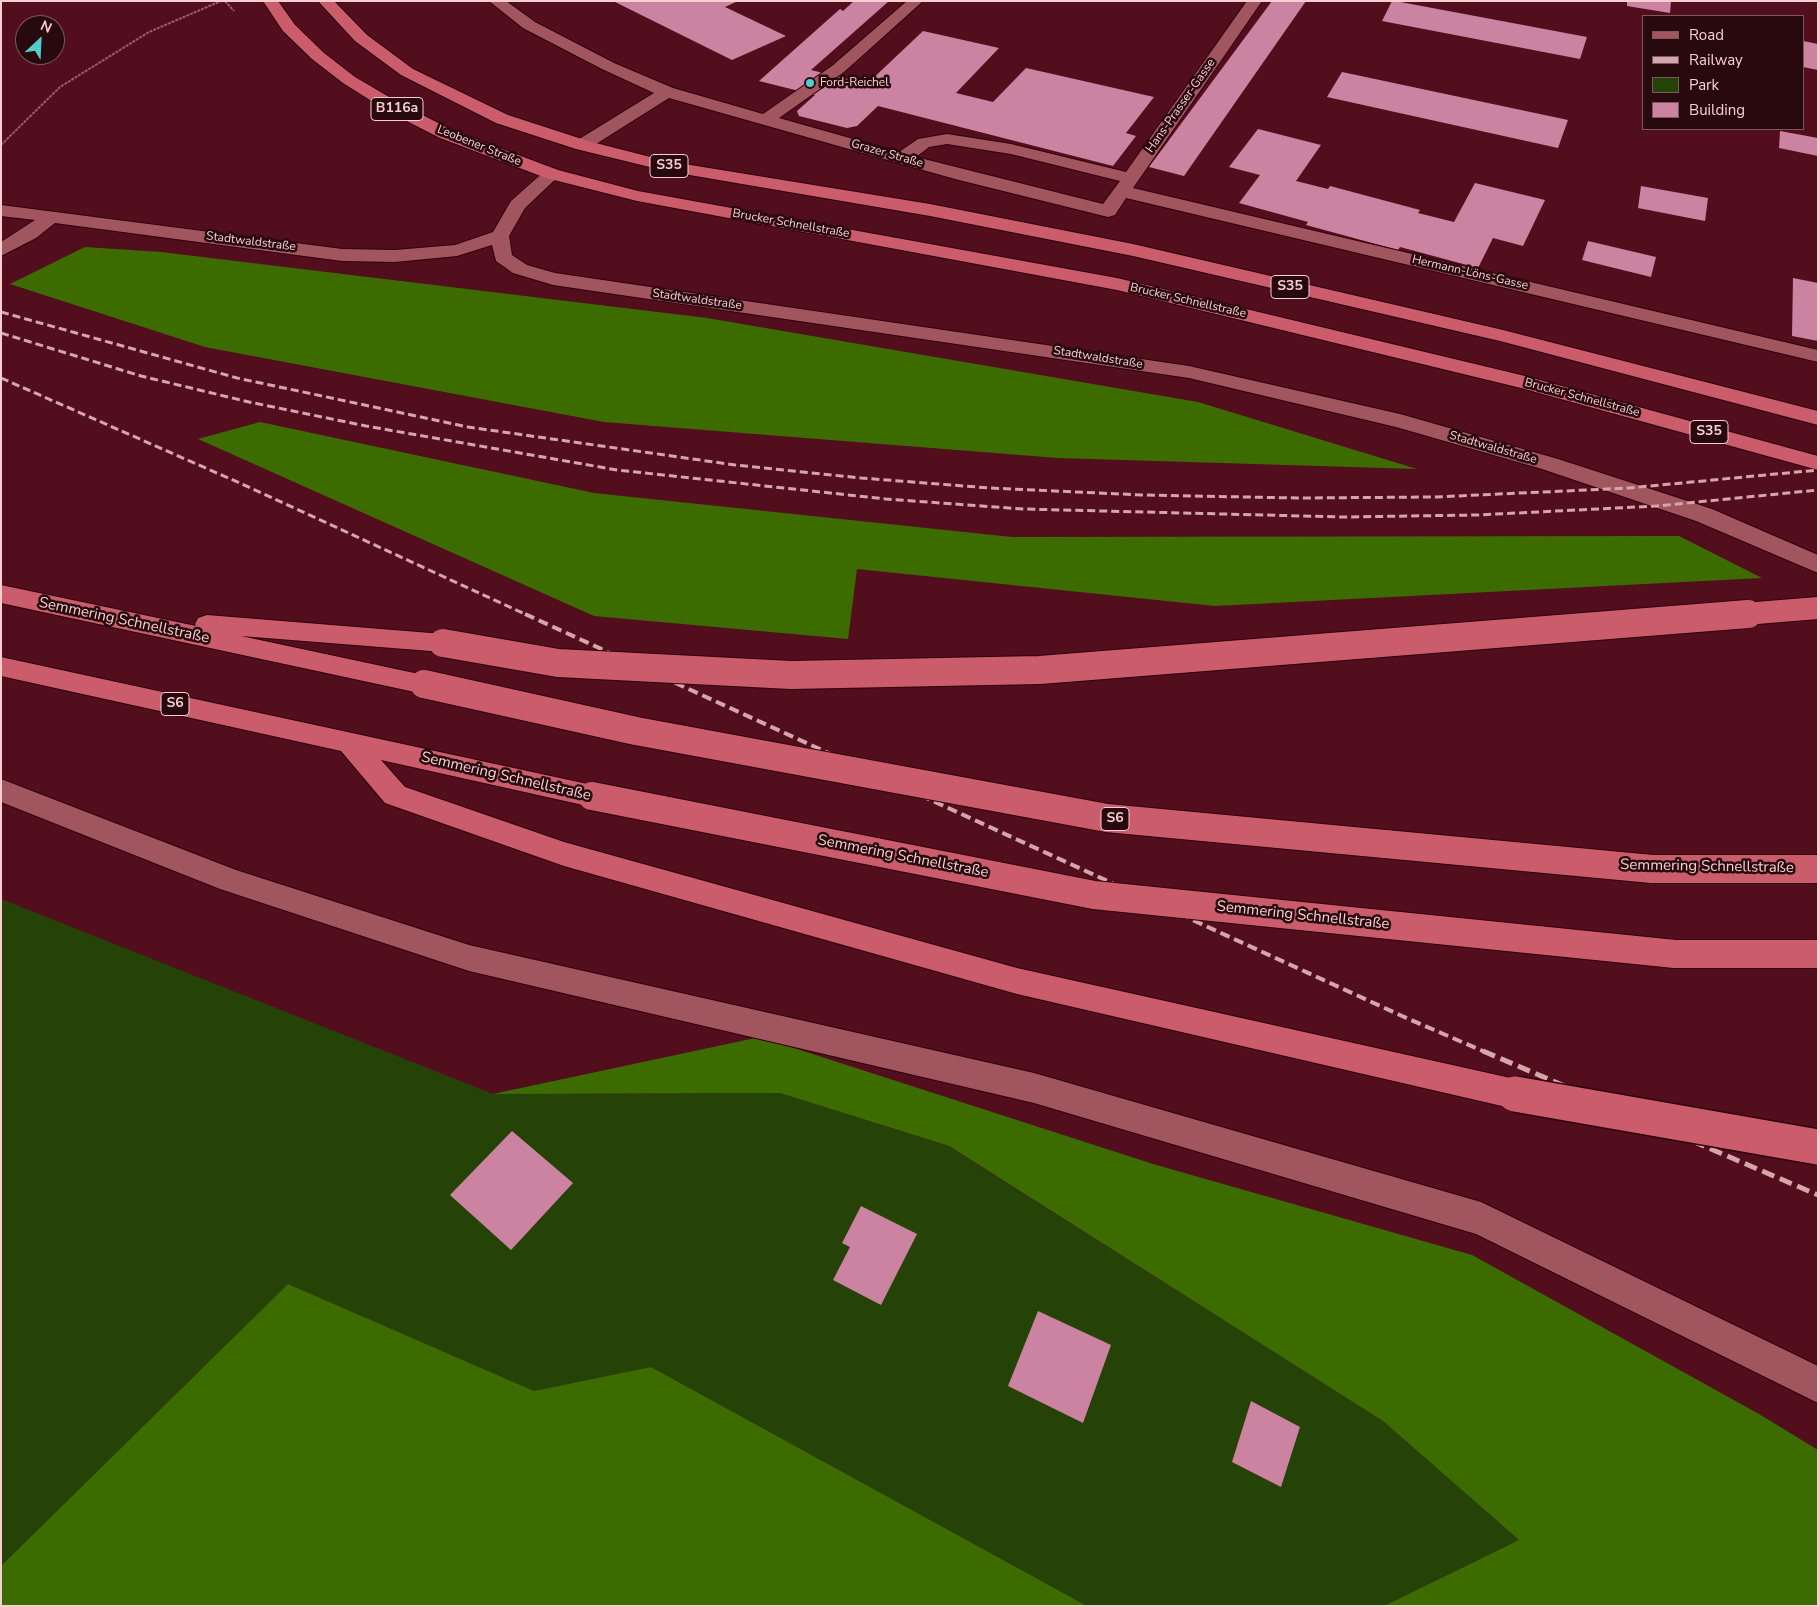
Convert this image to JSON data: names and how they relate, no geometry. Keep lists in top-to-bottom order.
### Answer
{
  "streets": {
    "highway": [
      "B116a",
      "Leobener Straße",
      "S35",
      "Brucker Schnellstraße",
      "Semmering Schnellstraße",
      "S6"
    ],
    "street": [
      "Hans-Prasser-Gasse",
      "Grazer Straße",
      "Stadtwaldstraße",
      "Hermann-Löns-Gasse"
    ]
  },
  "crossings": [
    ["Hans-Prasser-Gasse", "Grazer Straße"],
    ["Hans-Prasser-Gasse", "Hermann-Löns-Gasse"],
    ["B116a", "S35"],
    ["Leobener Straße", "Brucker Schnellstraße"],
    ["Grazer Straße", "Hermann-Löns-Gasse"]
  ],
  "places": ["Ford-Reichel"],
  "legend": [
    "Road",
    "Railway",
    "Park",
    "Building"
  ],
  "north": "top right"
}
